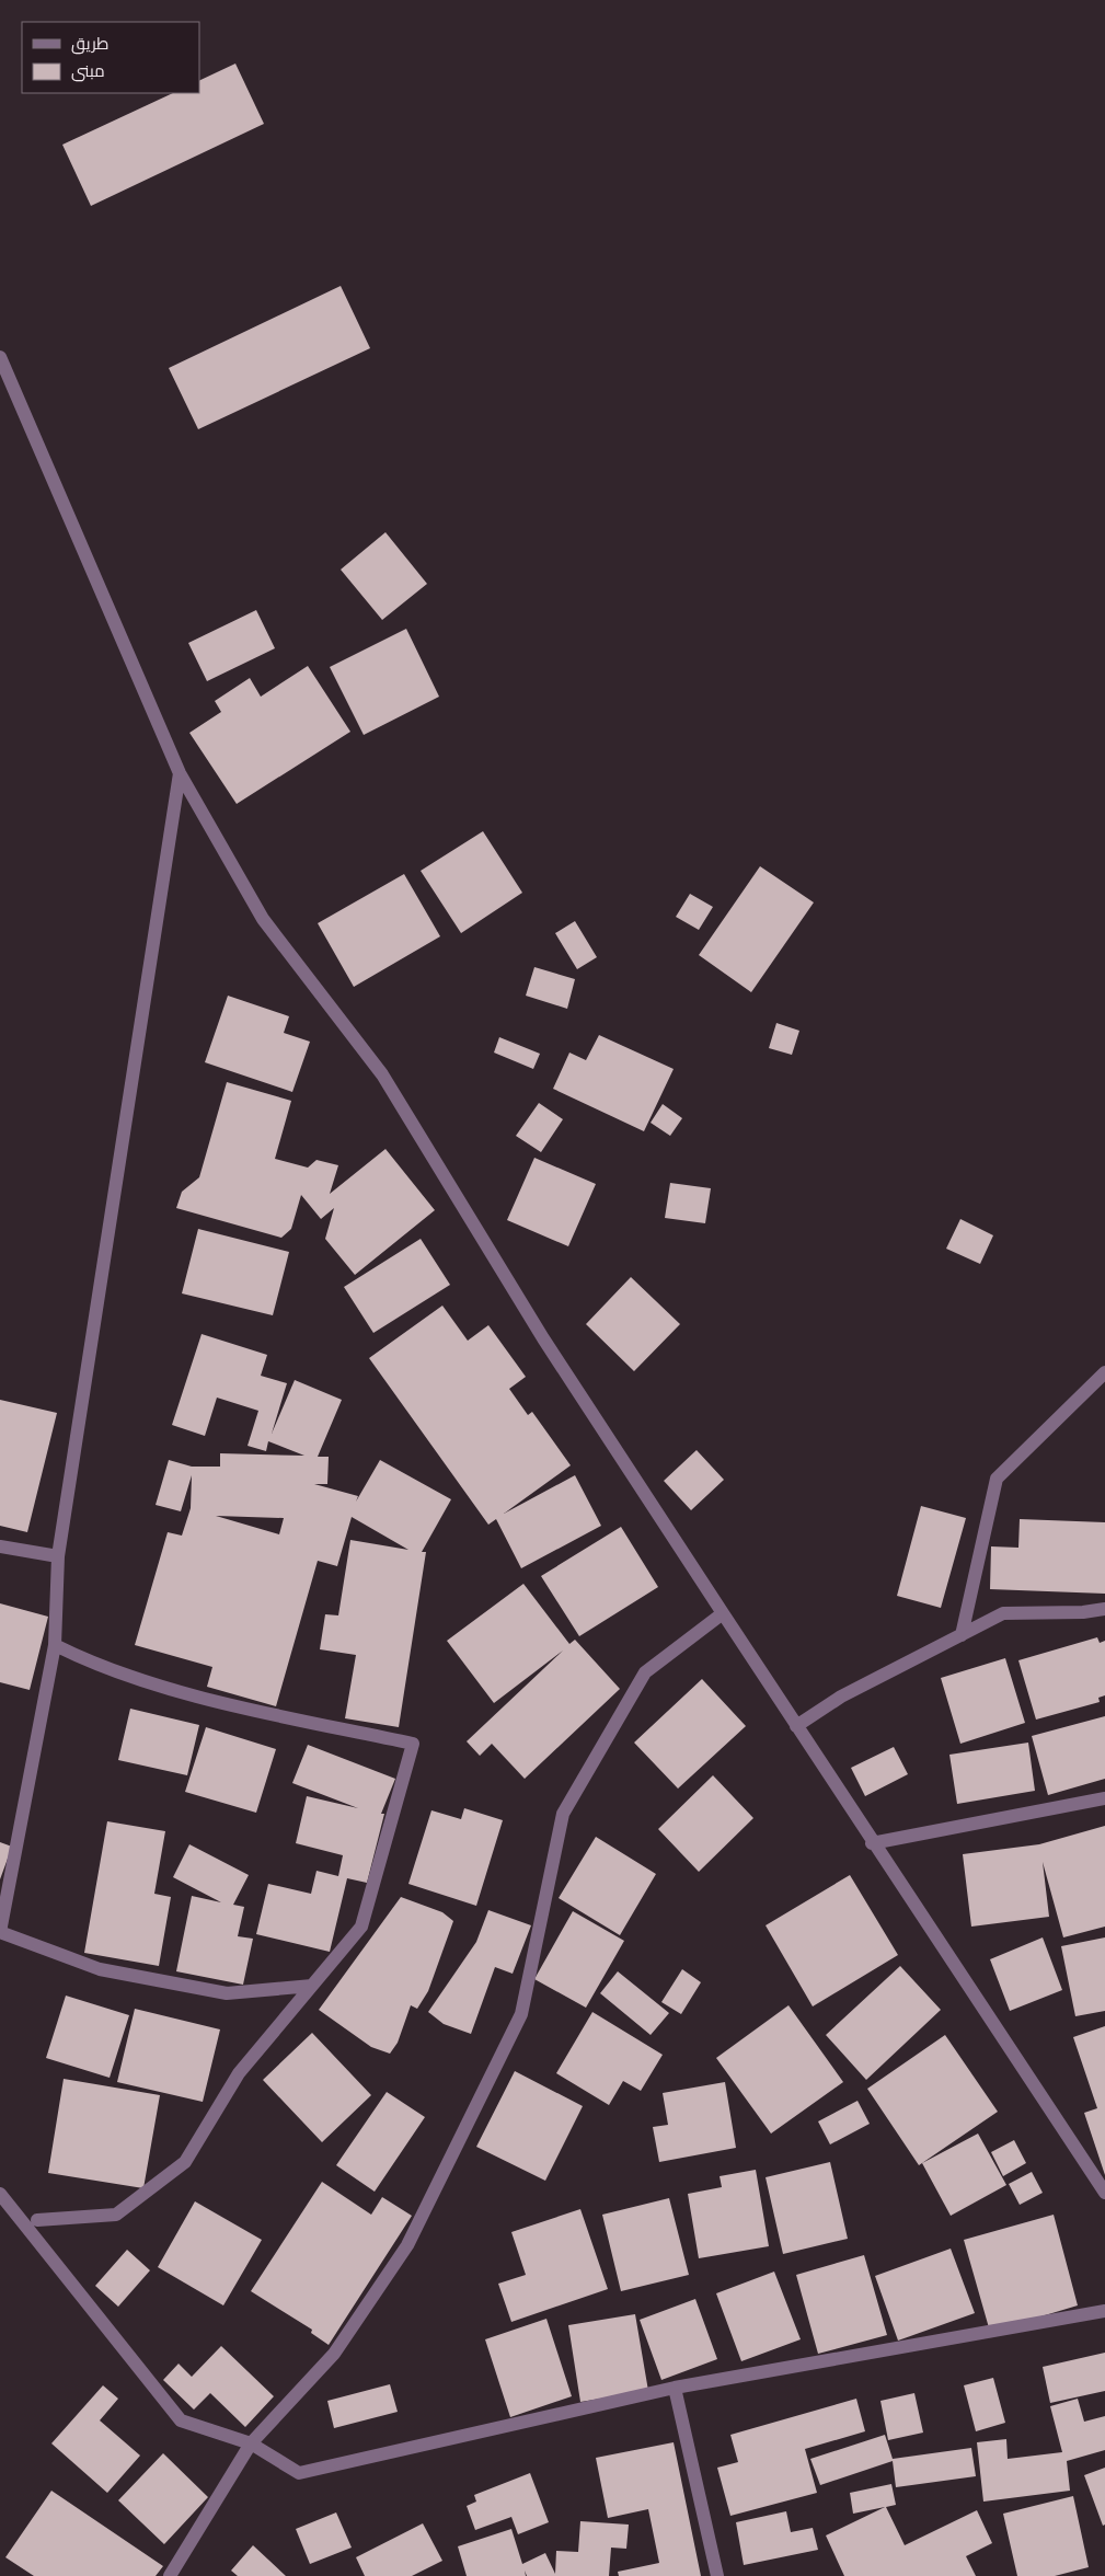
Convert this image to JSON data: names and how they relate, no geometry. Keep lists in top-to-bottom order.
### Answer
{
  "legend": ["طريق", "مبنى"]
}
